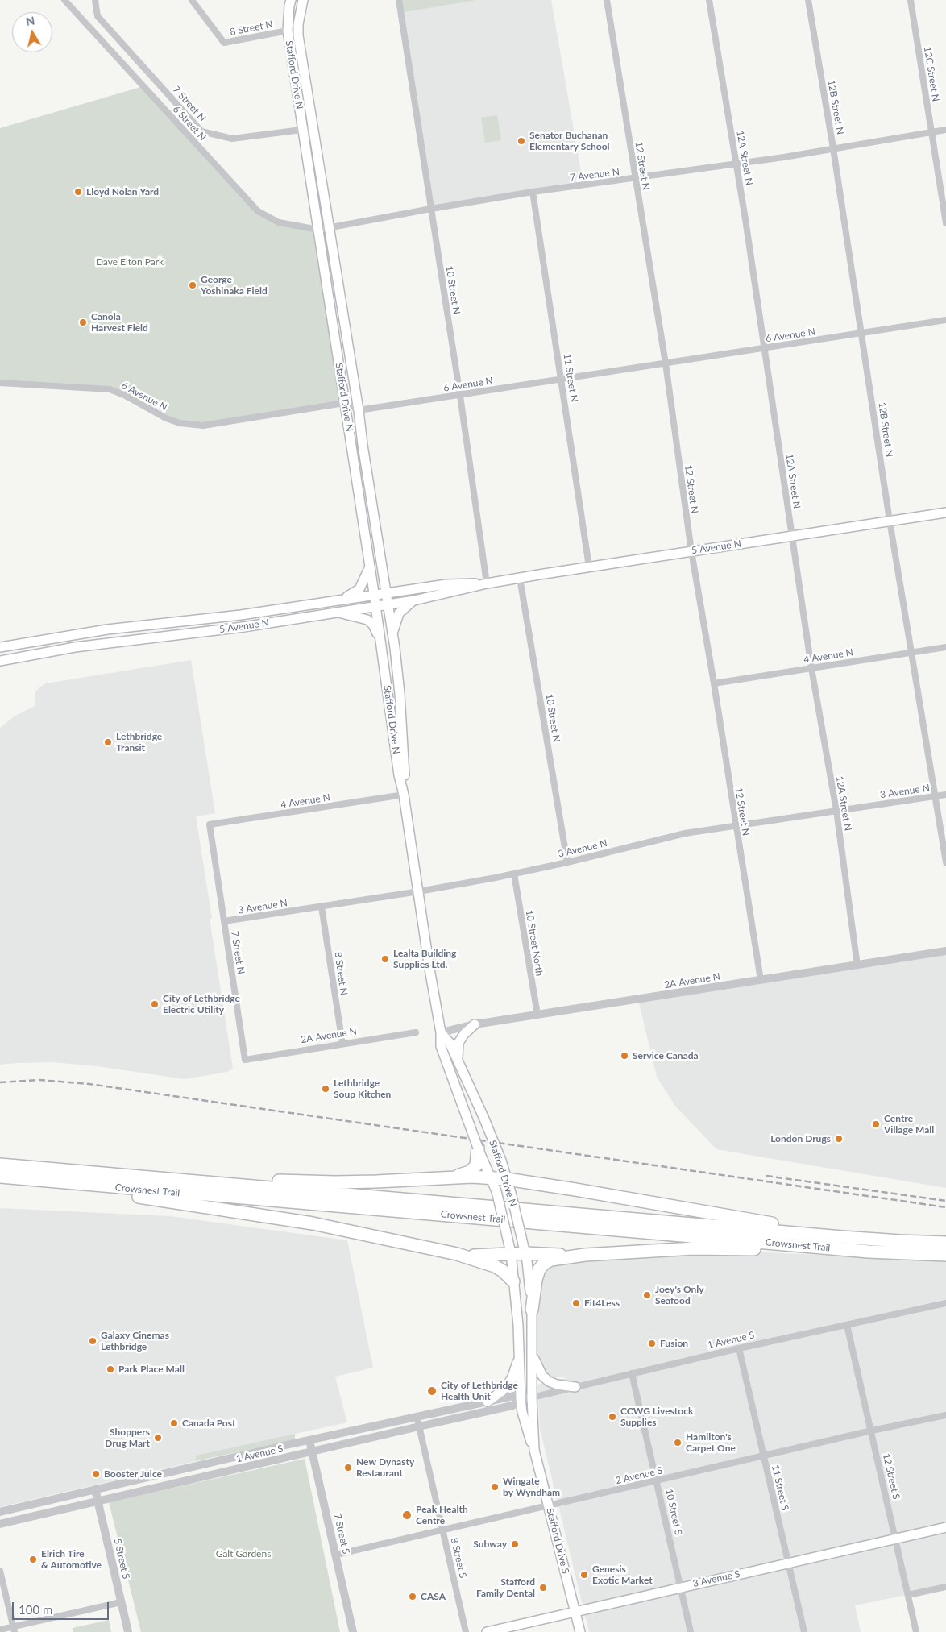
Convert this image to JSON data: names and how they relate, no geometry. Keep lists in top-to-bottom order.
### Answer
{
  "streets": {
    "highway": ["Crowsnest Trail"],
    "main road": [
      "Stafford Drive N",
      "5 Avenue N",
      "Stafford Drive S",
      "3 Avenue S"
    ],
    "street": [
      "8 Street N",
      "12C Street N",
      "7 Street N",
      "12B Street N",
      "6 Street N",
      "12A Street N",
      "12 Street N",
      "7 Avenue N",
      "10 Street N",
      "6 Avenue N",
      "11 Street N",
      "4 Avenue N",
      "3 Avenue N",
      "10 Street North",
      "2A Avenue N",
      "1 Avenue S",
      "2 Avenue S",
      "12 Street S",
      "11 Street S",
      "10 Street S",
      "7 Street S",
      "8 Street S",
      "5 Street S"
    ]
  },
  "crossings": [
    ["8 Street N", "Stafford Drive N"],
    ["8 Street N", "3 Avenue N"],
    ["8 Street N", "2A Avenue N"],
    ["12C Street N", "7 Avenue N"],
    ["Stafford Drive N", "7 Street N"],
    ["Stafford Drive N", "6 Street N"],
    ["Stafford Drive N", "7 Avenue N"],
    ["Stafford Drive N", "6 Avenue N"],
    ["Stafford Drive N", "5 Avenue N"],
    ["Stafford Drive N", "4 Avenue N"],
    ["Stafford Drive N", "3 Avenue N"],
    ["Stafford Drive N", "2A Avenue N"],
    ["Stafford Drive N", "1 Avenue S"],
    ["Stafford Drive N", "Stafford Drive S"],
    ["7 Street N", "4 Avenue N"],
    ["7 Street N", "3 Avenue N"],
    ["7 Street N", "2A Avenue N"],
    ["12B Street N", "7 Avenue N"],
    ["12B Street N", "6 Avenue N"],
    ["12B Street N", "5 Avenue N"],
    ["12B Street N", "4 Avenue N"],
    ["12B Street N", "3 Avenue N"],
    ["6 Street N", "7 Avenue N"],
    ["12A Street N", "7 Avenue N"],
    ["12A Street N", "6 Avenue N"],
    ["12A Street N", "5 Avenue N"],
    ["12A Street N", "4 Avenue N"],
    ["12A Street N", "3 Avenue N"],
    ["12A Street N", "2A Avenue N"],
    ["12 Street N", "7 Avenue N"],
    ["12 Street N", "6 Avenue N"],
    ["12 Street N", "5 Avenue N"],
    ["12 Street N", "4 Avenue N"],
    ["12 Street N", "3 Avenue N"],
    ["12 Street N", "2A Avenue N"],
    ["7 Avenue N", "10 Street N"],
    ["7 Avenue N", "11 Street N"],
    ["10 Street N", "6 Avenue N"],
    ["10 Street N", "5 Avenue N"],
    ["10 Street N", "3 Avenue N"],
    ["6 Avenue N", "11 Street N"],
    ["11 Street N", "5 Avenue N"],
    ["3 Avenue N", "10 Street North"],
    ["10 Street North", "2A Avenue N"],
    ["1 Avenue S", "12 Street S"],
    ["1 Avenue S", "11 Street S"],
    ["1 Avenue S", "10 Street S"],
    ["1 Avenue S", "7 Street S"],
    ["1 Avenue S", "Stafford Drive S"],
    ["1 Avenue S", "8 Street S"],
    ["1 Avenue S", "5 Street S"],
    ["2 Avenue S", "12 Street S"],
    ["2 Avenue S", "11 Street S"],
    ["2 Avenue S", "10 Street S"],
    ["2 Avenue S", "7 Street S"],
    ["2 Avenue S", "Stafford Drive S"],
    ["2 Avenue S", "8 Street S"],
    ["12 Street S", "3 Avenue S"],
    ["11 Street S", "3 Avenue S"],
    ["10 Street S", "3 Avenue S"],
    ["Stafford Drive S", "3 Avenue S"]
  ],
  "parks": ["Dave Elton Park", "Galt Gardens"],
  "places": [
    "Senator Buchanan Elementary School",
    "Lloyd Nolan Yard",
    "George Yoshinaka Field",
    "Canola Harvest Field",
    "Lethbridge Transit",
    "Lealta Building Supplies Ltd.",
    "City of Lethbridge Electric Utility",
    "Service Canada",
    "Lethbridge Soup Kitchen",
    "Centre Village Mall",
    "London Drugs",
    "Joey's Only Seafood",
    "Fit4Less",
    "Galaxy Cinemas Lethbridge",
    "Fusion",
    "Park Place Mall",
    "City of Lethbridge Health Unit",
    "CCWG Livestock Supplies",
    "Canada Post",
    "Shoppers Drug Mart",
    "Hamilton's Carpet One",
    "New Dynasty Restaurant",
    "Booster Juice",
    "Wingate by Wyndham",
    "Peak Health Centre",
    "Subway",
    "Elrich Tire & Automotive",
    "Genesis Exotic Market",
    "Stafford Family Dental",
    "CASA"
  ],
  "scale_bar": "100 m",
  "north": "top"
}
